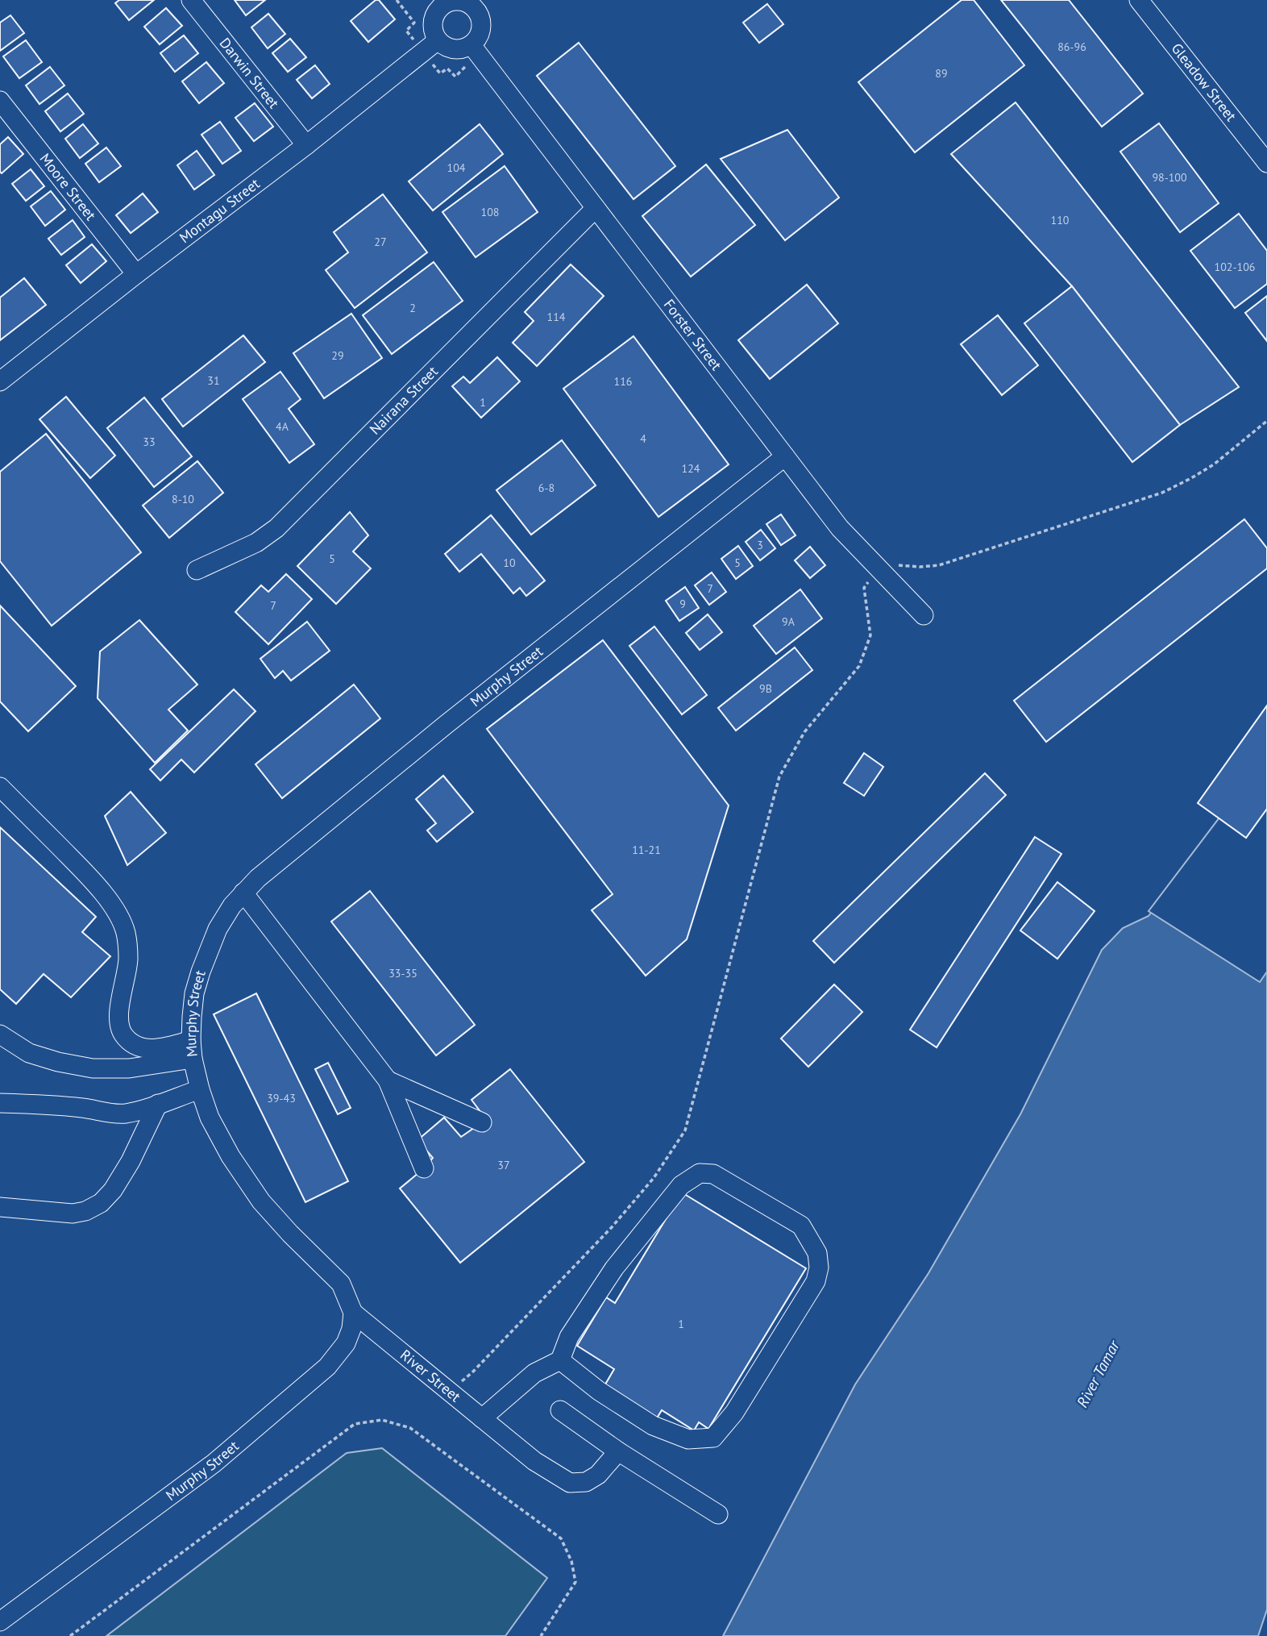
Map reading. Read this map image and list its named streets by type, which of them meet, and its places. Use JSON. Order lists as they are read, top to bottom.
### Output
{
  "streets": {
    "street": [
      "Darwin Street",
      "Gleadow Street",
      "Moore Street",
      "Montagu Street",
      "Forster Street",
      "Nairana Street",
      "Murphy Street",
      "River Street"
    ]
  },
  "crossings": [
    ["Darwin Street", "Montagu Street"],
    ["Moore Street", "Montagu Street"],
    ["Montagu Street", "Forster Street"],
    ["Forster Street", "Nairana Street"],
    ["Forster Street", "Murphy Street"],
    ["Murphy Street", "River Street"]
  ],
  "water": ["River Tamar"],
  "house_numbers": [
    "86-96",
    "89",
    "104",
    "98-100",
    "108",
    "110",
    "27",
    "102-106",
    "2",
    "114",
    "29",
    "31",
    "116",
    "1",
    "4A",
    "4",
    "33",
    "124",
    "6-8",
    "8-10",
    "3",
    "5",
    "10",
    "5",
    "7",
    "9",
    "7",
    "9A",
    "9B",
    "11-21",
    "33-35",
    "39-43",
    "37",
    "1"
  ]
}
